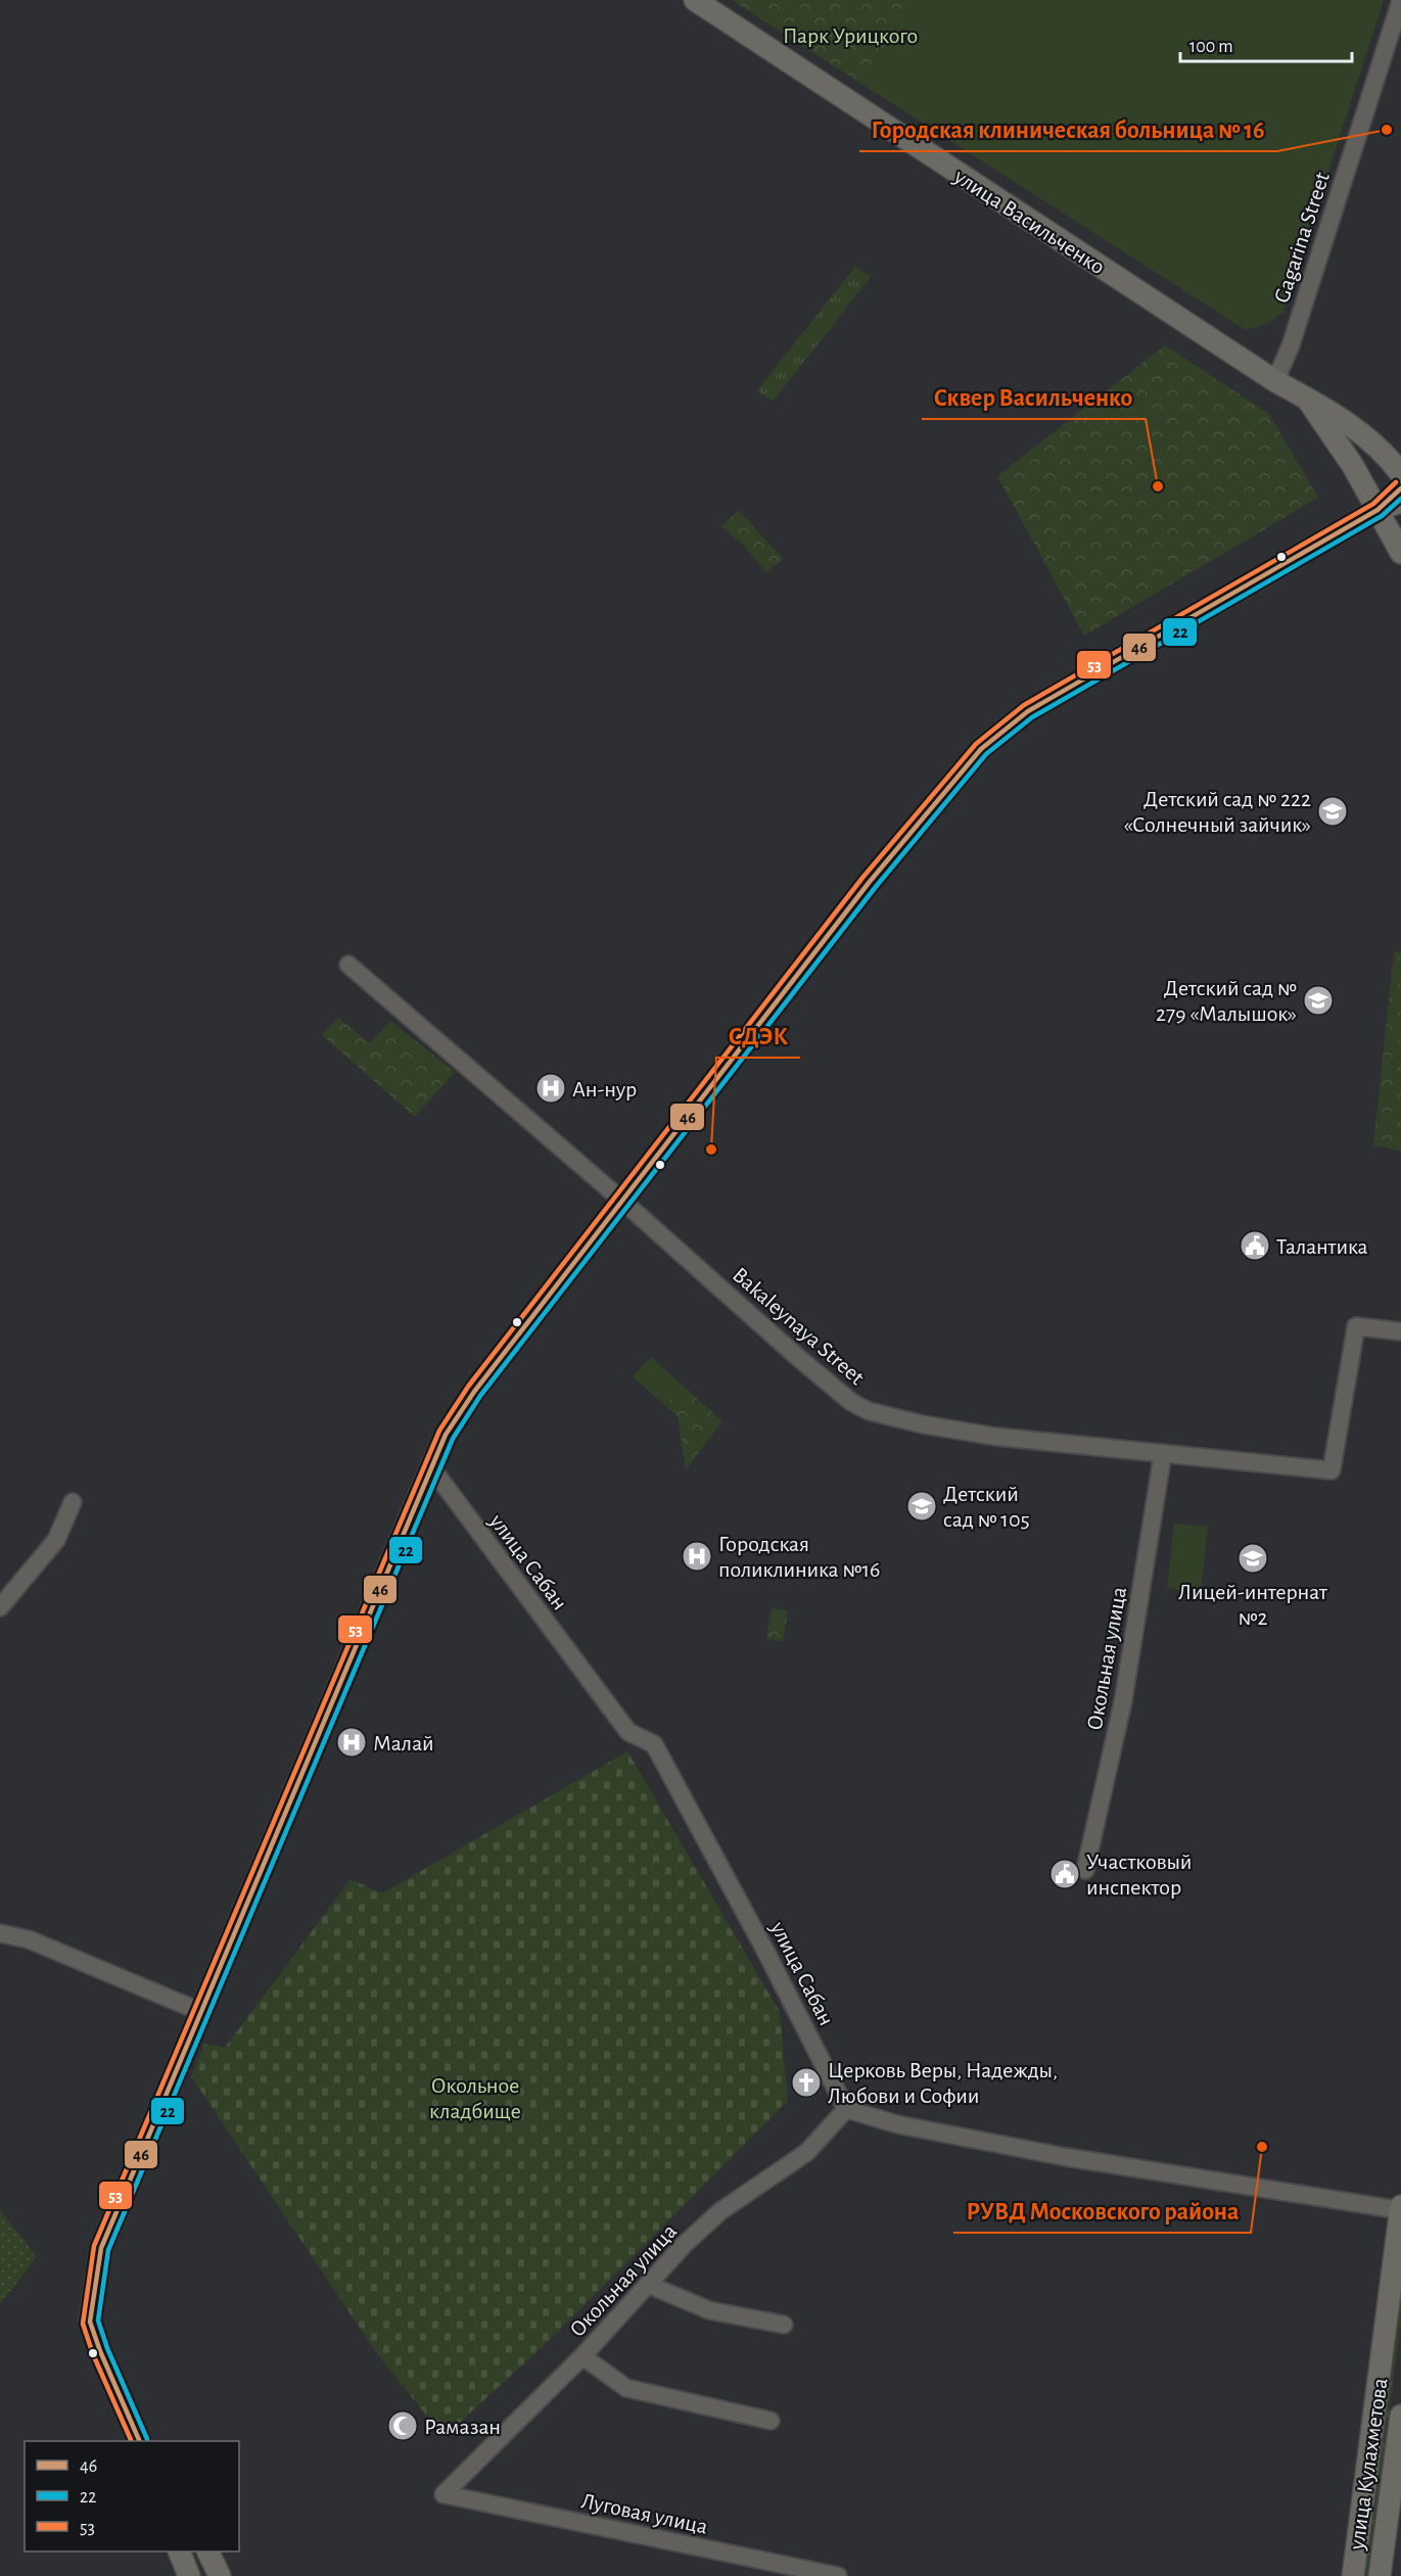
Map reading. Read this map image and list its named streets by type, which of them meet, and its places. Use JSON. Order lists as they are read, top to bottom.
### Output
{
  "streets": {
    "main road": ["улица Васильченко", "улица Кулахметова"],
    "street": [
      "Gagarina Street",
      "Bakaleynaya Street",
      "улица Сабан",
      "Окольная улица",
      "Луговая улица"
    ]
  },
  "crossings": [
    ["улица Васильченко", "Gagarina Street"],
    ["Bakaleynaya Street", "Окольная улица"],
    ["улица Сабан", "Окольная улица"],
    ["Окольная улица", "Луговая улица"]
  ],
  "parks": ["Парк Урицкого", "Окольное кладбище"],
  "places": {
    "other": [
      "Городская клиническая больница № 16",
      "Сквер Васильченко",
      "СДЭК",
      "РУВД Московского района"
    ],
    "school or university": [
      "Детский сад № 222 «Солнечный зайчик»",
      "Детский сад № 279 «Малышок»",
      "Детский сад № 105",
      "Лицей-интернат №2"
    ],
    "hospital": ["Ан-нур", "Городская поликлиника №16", "Малай"],
    "public building": ["Талантика", "Участковый инспектор"],
    "church": ["Церковь Веры, Надежды, Любови и Софии"],
    "mosque": ["Рамазан"]
  },
  "lines": ["transit line 53", "transit line 46", "transit line 22"],
  "legend": ["46", "22", "53"],
  "scale_bar": "100 m"
}
